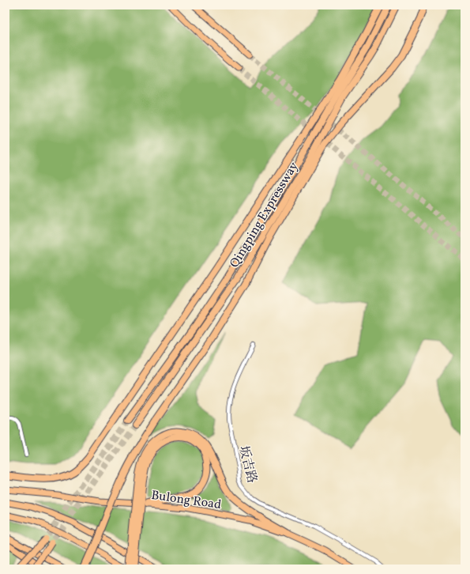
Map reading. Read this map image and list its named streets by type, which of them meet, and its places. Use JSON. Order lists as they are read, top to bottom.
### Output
{
  "streets": {
    "highway": ["Qingping Expressway"],
    "main road": ["Bulong Road"],
    "street": ["坂吉路"]
  }
}
